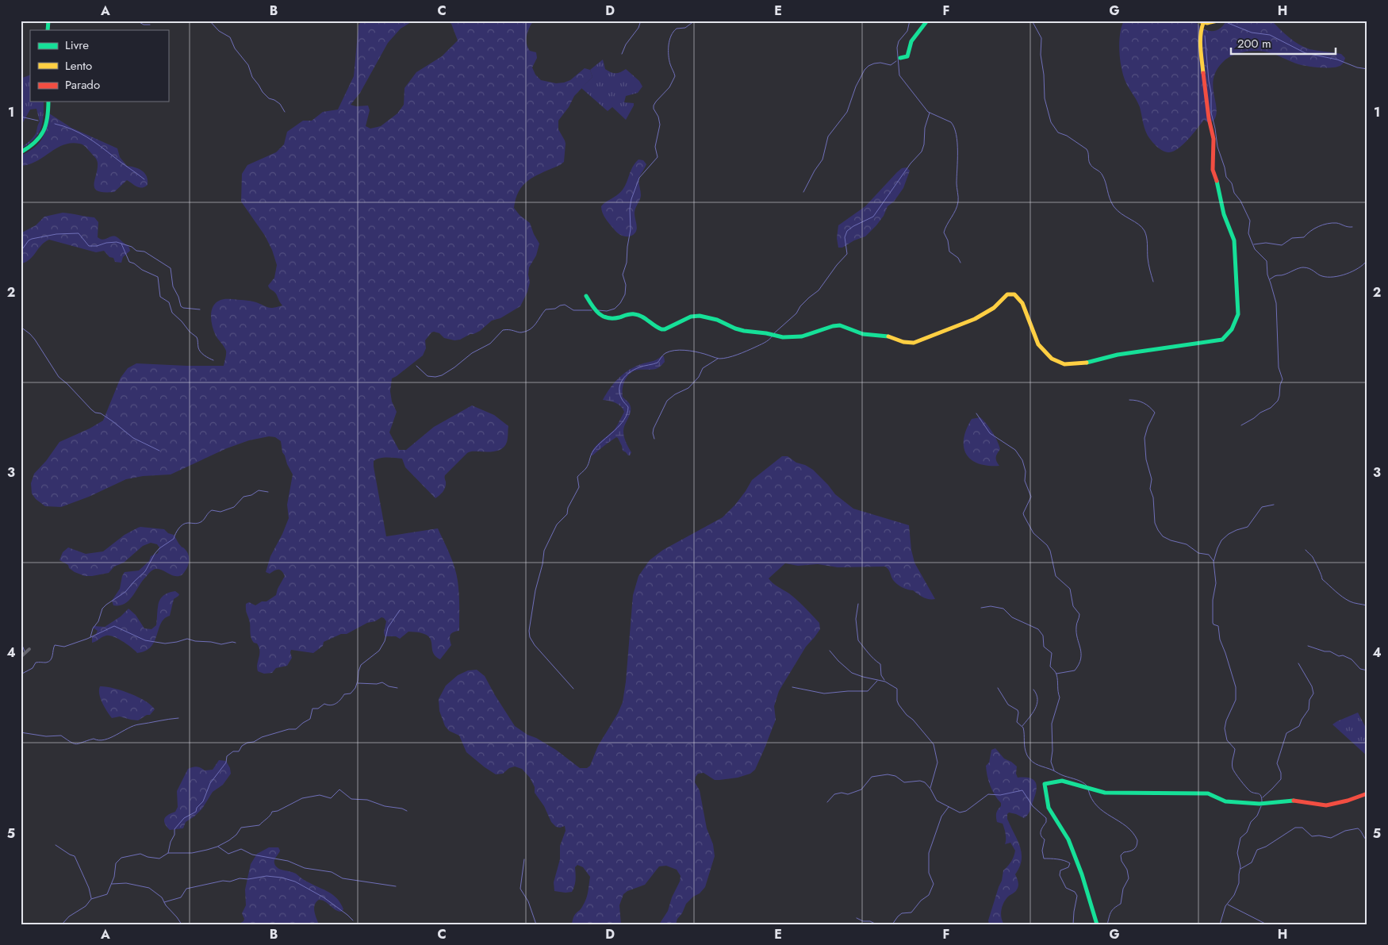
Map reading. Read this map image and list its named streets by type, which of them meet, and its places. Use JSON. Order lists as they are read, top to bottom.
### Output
{
  "legend": ["Livre", "Lento", "Parado"],
  "scale_bar": "200 m",
  "grid": {
    "columns": [
      "A",
      "B",
      "C",
      "D",
      "E",
      "F",
      "G",
      "H"
    ],
    "rows": [
      "1",
      "2",
      "3",
      "4",
      "5"
    ]
  }
}
